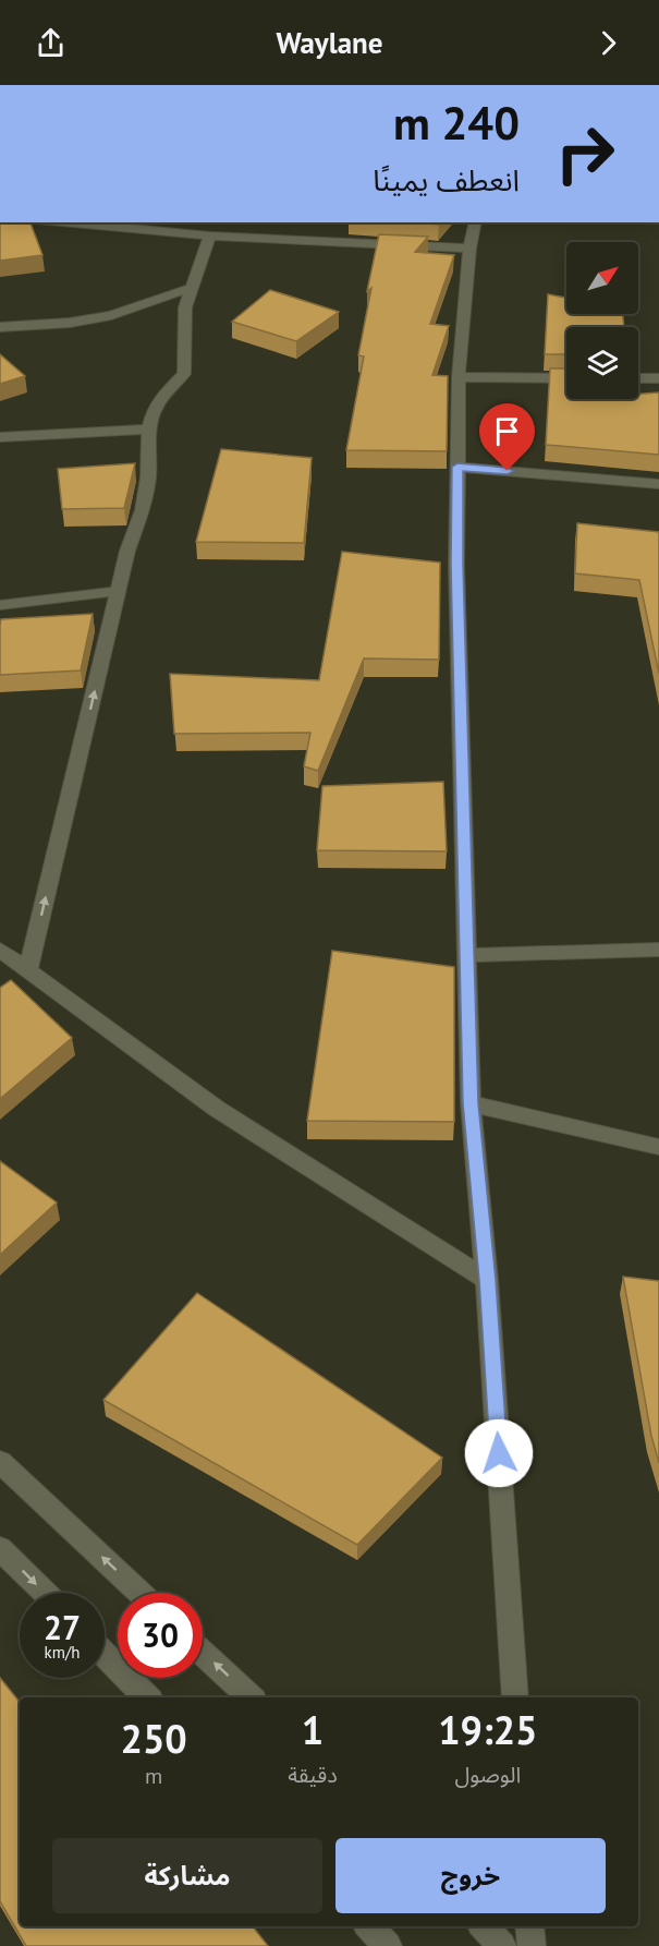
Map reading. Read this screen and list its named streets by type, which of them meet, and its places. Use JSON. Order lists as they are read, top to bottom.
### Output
{
  "north": "top right",
  "page": {
    "header": "Waylane",
    "turn": ["240 m", "انعطف يمينًا"],
    "speed": "27 km/h",
    "limit": "30",
    "eta": [
      "19:25",
      "الوصول",
      "1",
      "دقيقة",
      "250",
      "m"
    ],
    "buttons": ["خروج", "مشاركة"]
  }
}
